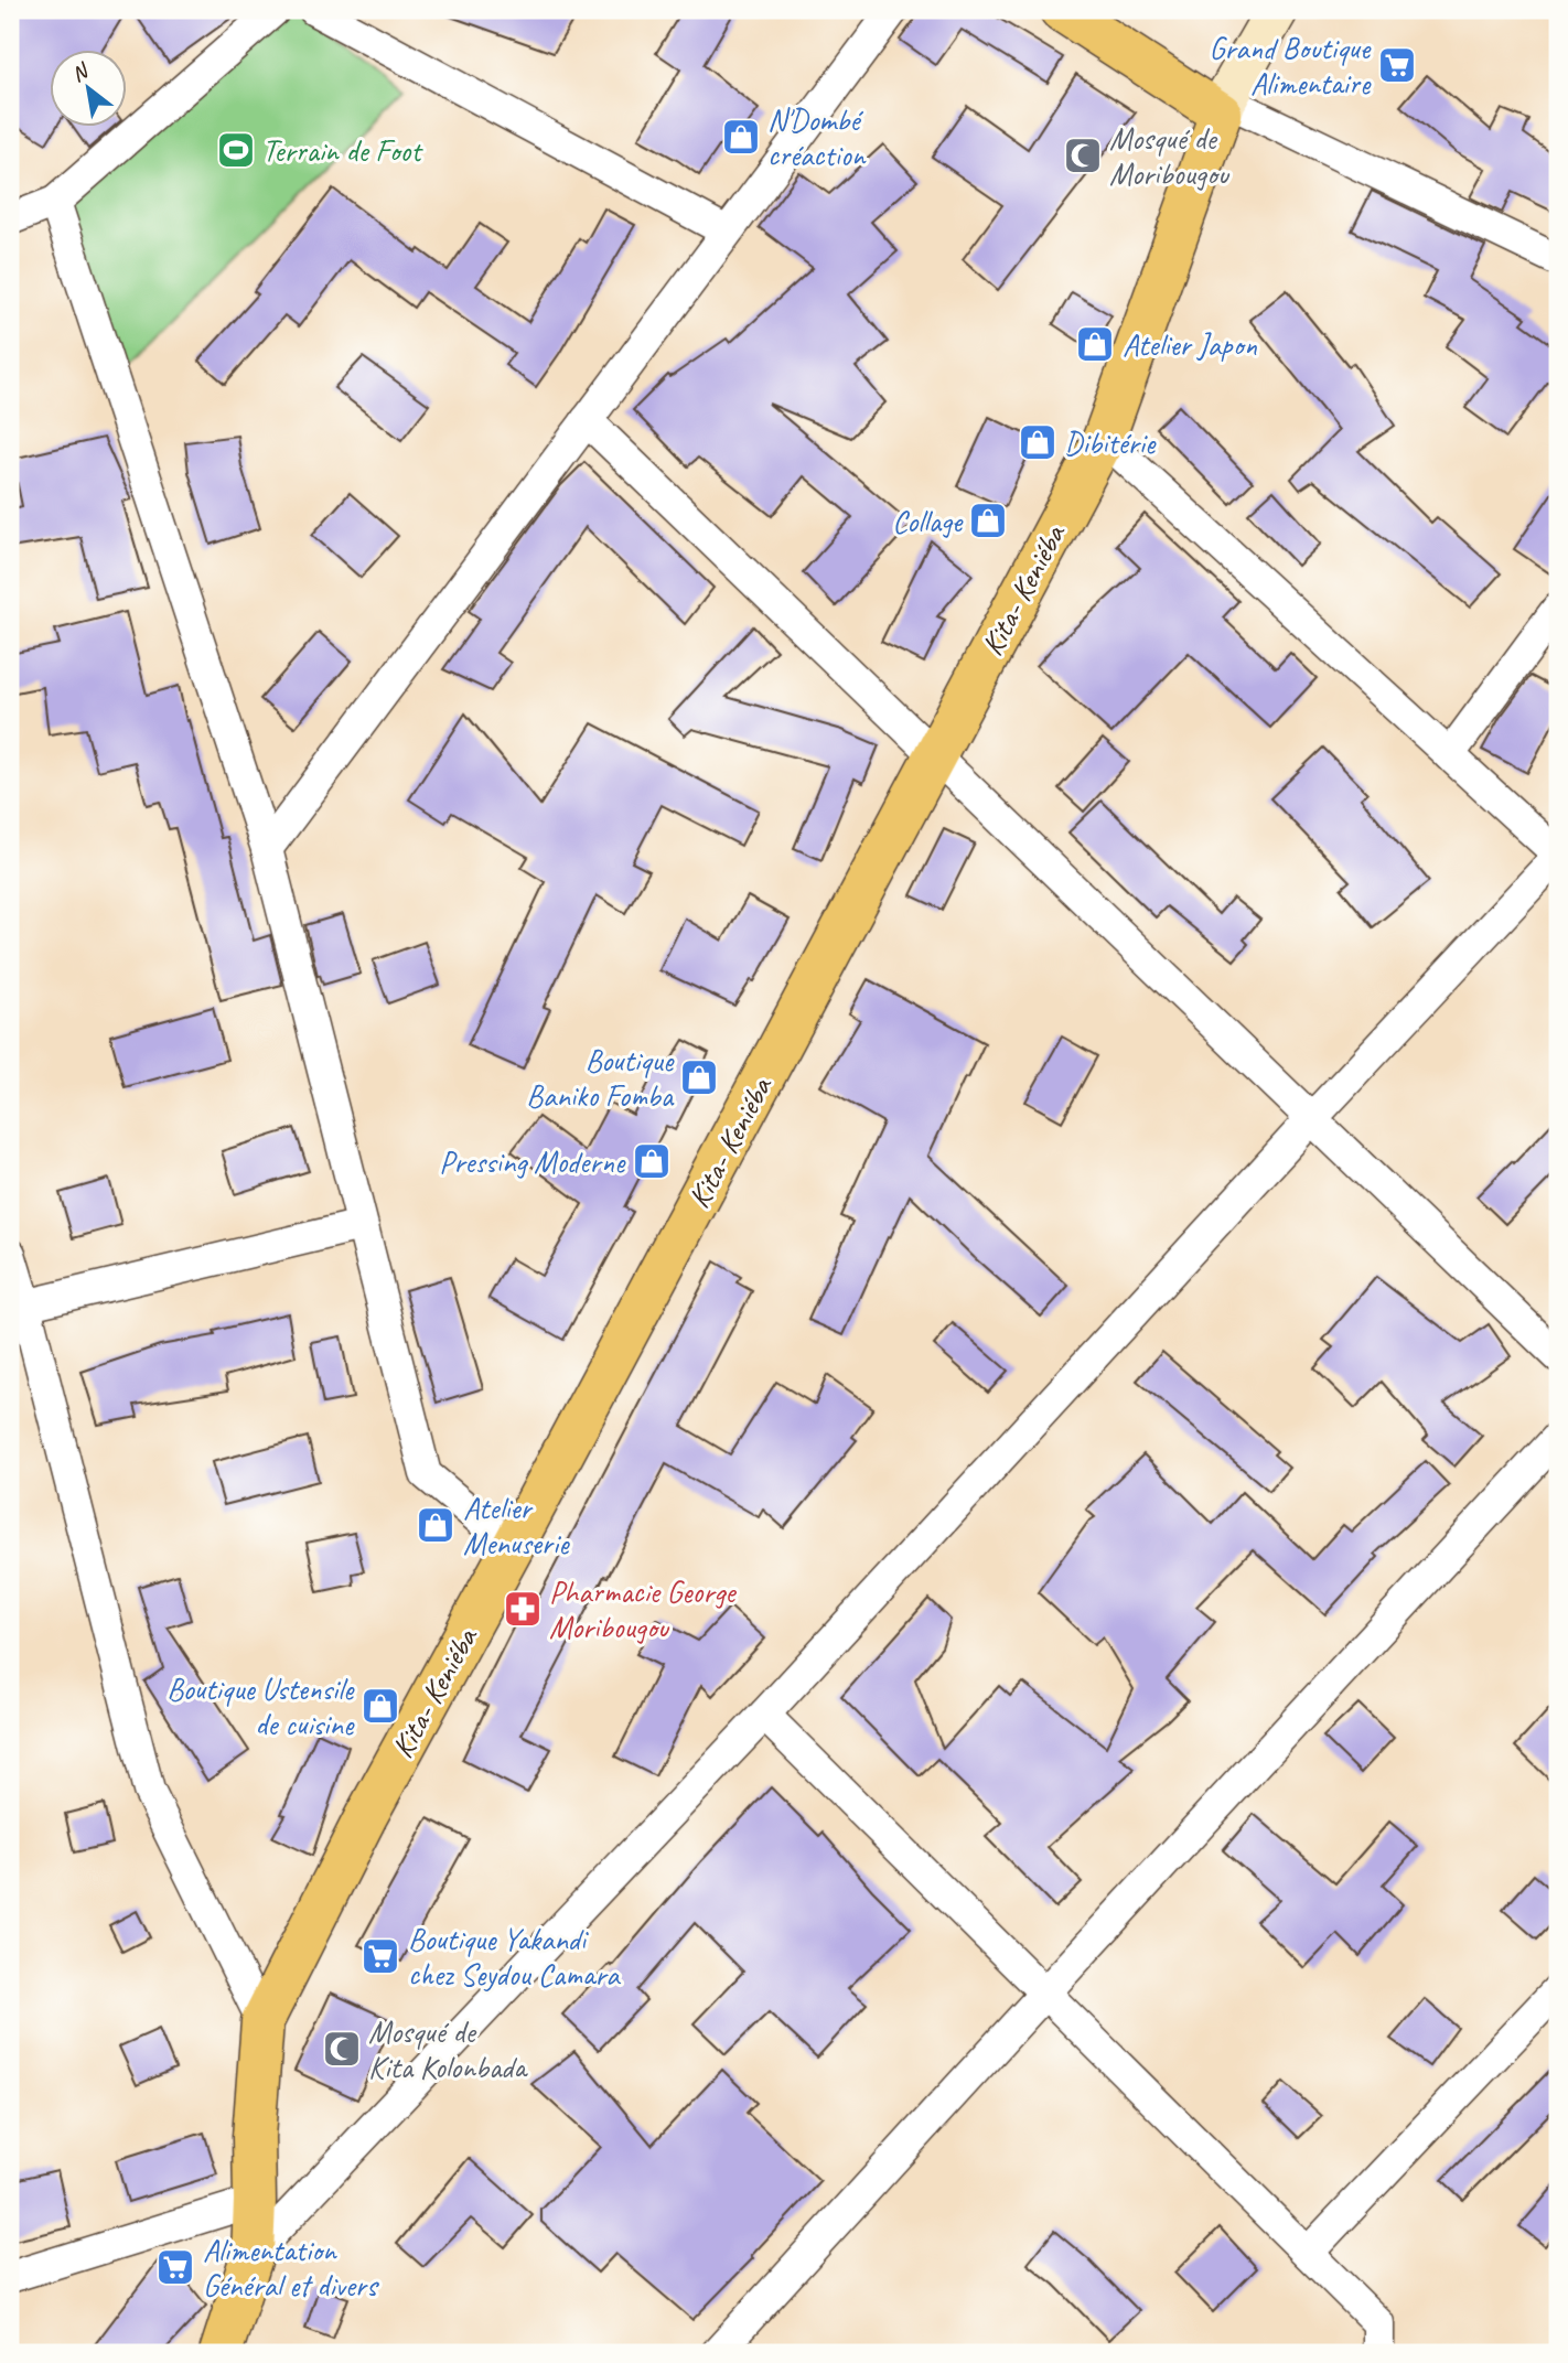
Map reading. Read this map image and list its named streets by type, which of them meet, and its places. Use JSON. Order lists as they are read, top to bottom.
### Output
{
  "streets": {
    "main road": ["Kita- Keniéba"]
  },
  "places": {
    "supermarket": ["Grand Boutique Alimentaire", "Boutique Yakandi chez Seydou Camara", "Alimentation Général et divers"],
    "shop": [
      "N'Dombé créaction",
      "Atelier Japon",
      "Dibitérie",
      "Collage",
      "Boutique Baniko Fomba",
      "Pressing Moderne",
      "Atelier Menuserie",
      "Boutique Ustensile de cuisine"
    ],
    "sports": ["Terrain de Foot"],
    "mosque": ["Mosqué de Moribougou", "Mosqué de Kita Kolonbada"],
    "pharmacy": ["Pharmacie George Moribougou"]
  },
  "north": "top left"
}
